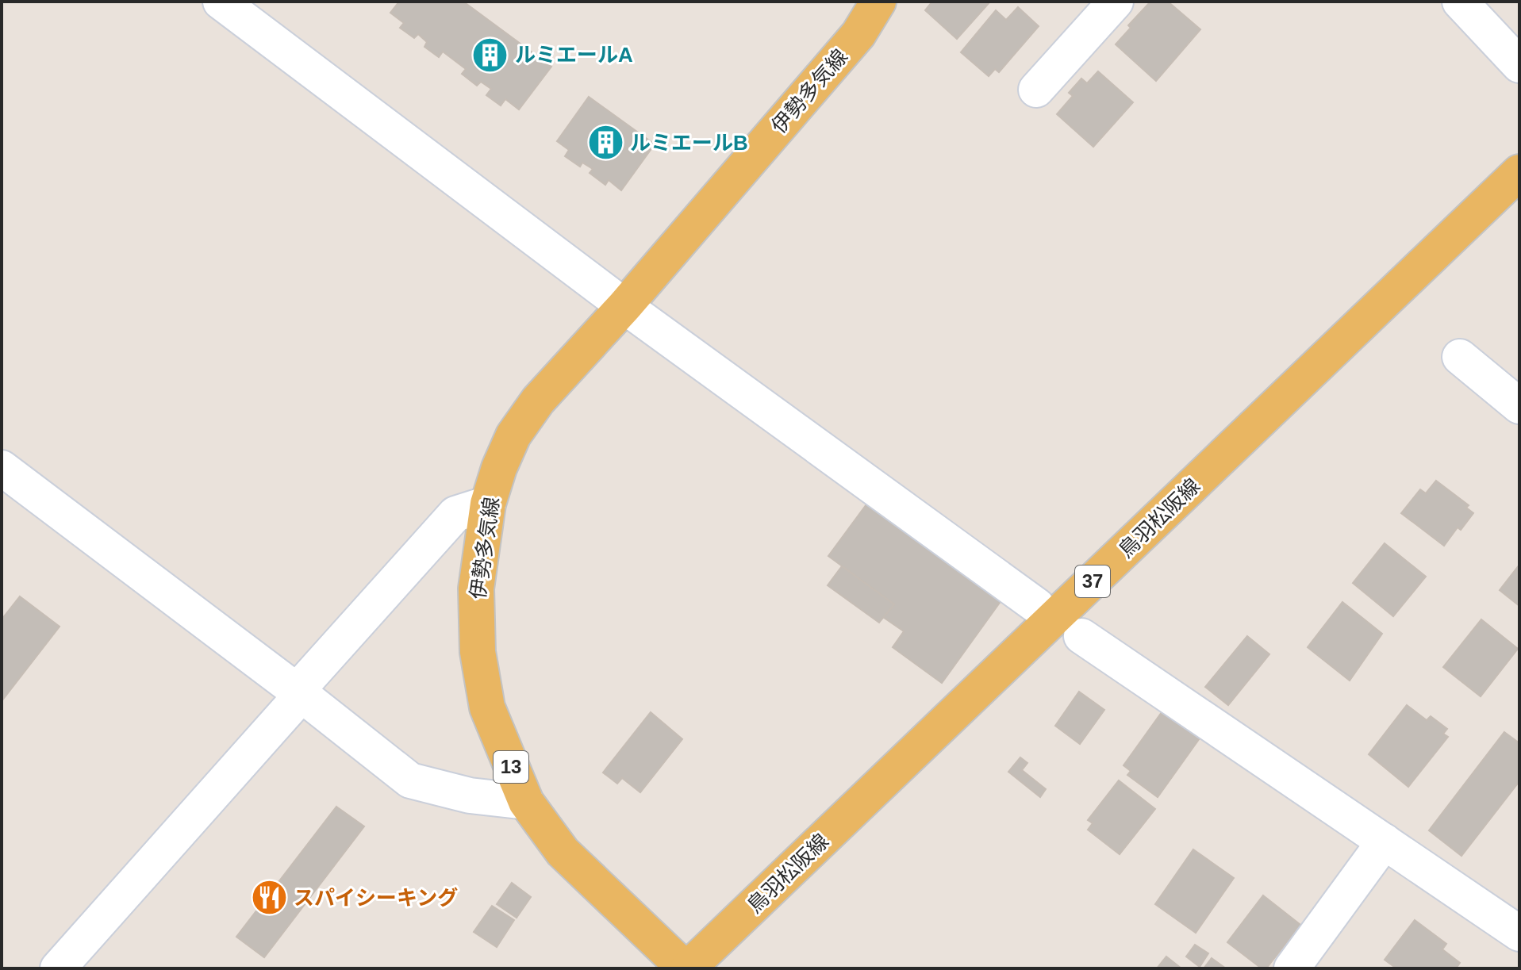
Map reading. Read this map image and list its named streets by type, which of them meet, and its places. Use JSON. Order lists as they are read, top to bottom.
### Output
{
  "streets": {
    "main road": [
      "伊勢多気線",
      "鳥羽松阪線",
      "37",
      "13"
    ]
  },
  "crossings": [
    ["伊勢多気線", "鳥羽松阪線"]
  ],
  "places": {
    "building": ["ルミエールA", "ルミエールB"],
    "restaurant": ["スパイシーキング"]
  }
}
